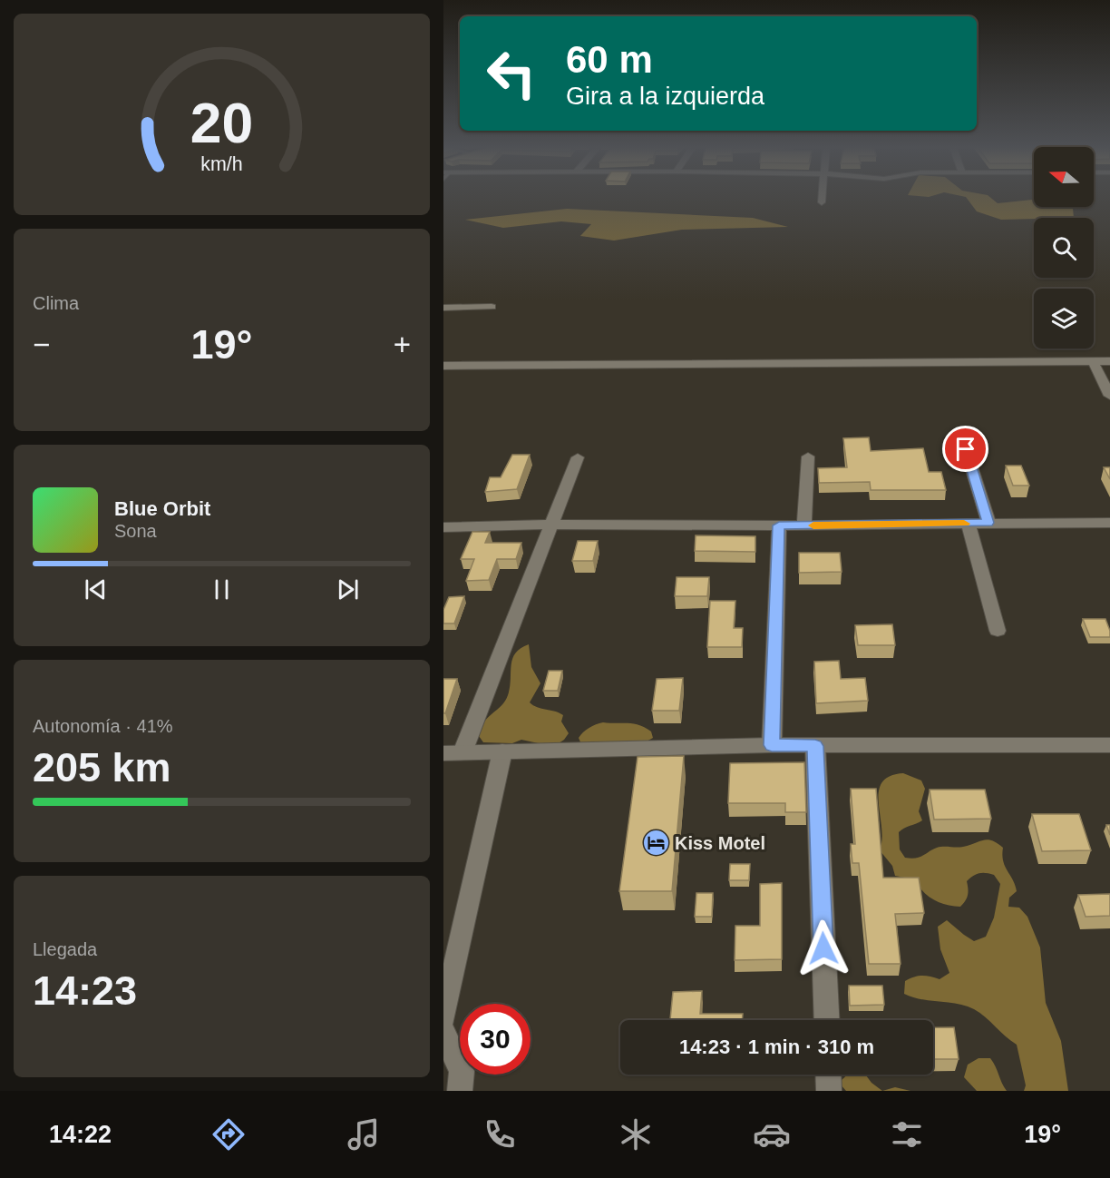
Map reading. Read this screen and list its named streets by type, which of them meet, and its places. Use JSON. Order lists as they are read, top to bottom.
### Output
{
  "places": {
    "hotel": ["Kiss Motel"]
  },
  "north": "left",
  "page": {
    "turn": ["60 m", "Gira a la izquierda"],
    "tile": [
      "Clima",
      ["Autonomía · 41%", "205 km"],
      ["Llegada", "14:23"]
    ],
    "heat": ["−", "19°", "+"],
    "song": ["Blue Orbit", "Sona"],
    "limit": "30",
    "trip": "14:23 · 1 min · 310 m",
    "tabs": ["14:22", "19°"],
    "gauge": ["20", "km/h"]
  }
}
